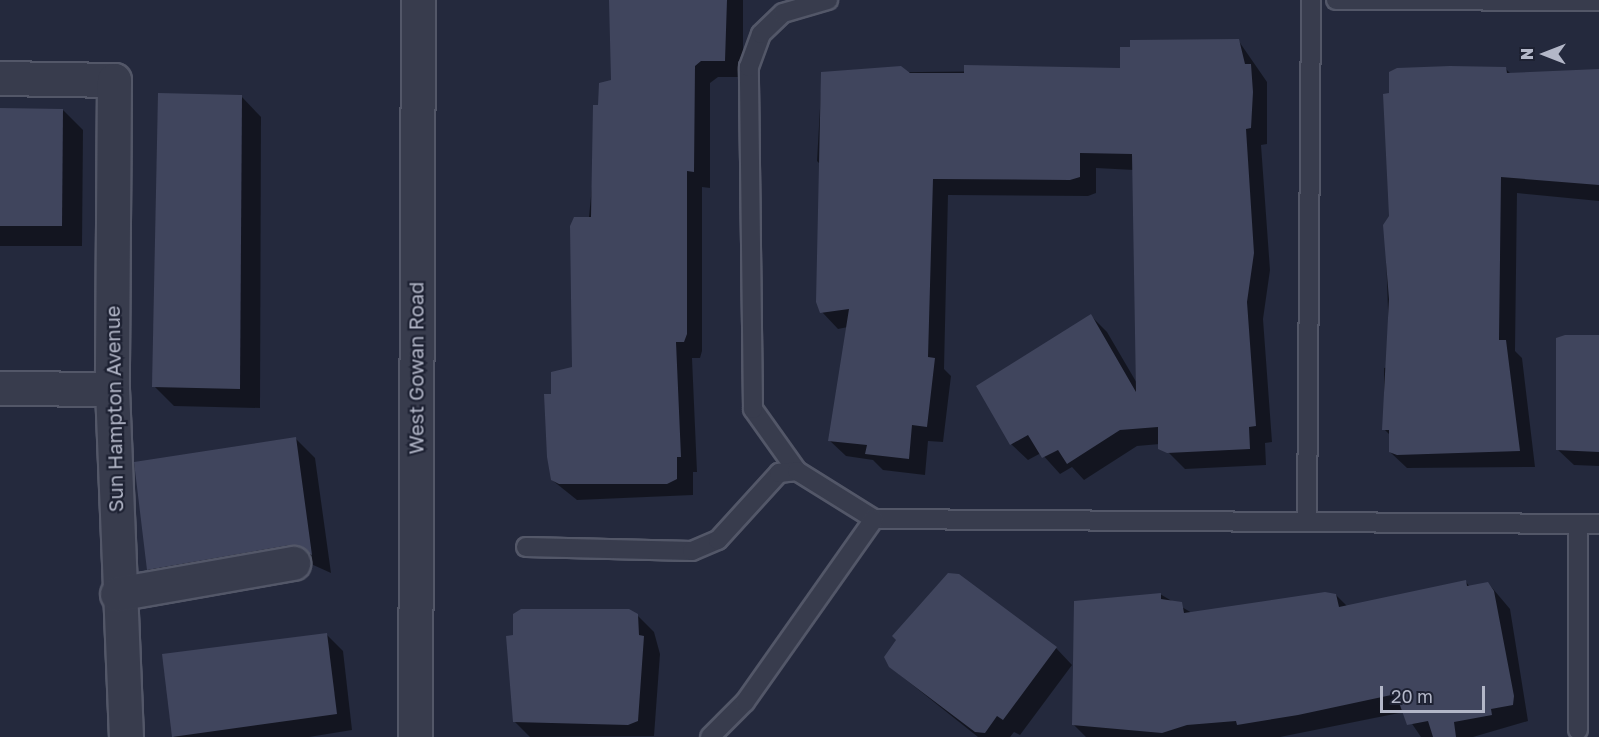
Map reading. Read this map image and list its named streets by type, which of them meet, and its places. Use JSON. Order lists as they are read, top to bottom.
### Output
{
  "streets": {
    "street": ["West Gowan Road", "Sun Hampton Avenue"]
  },
  "scale_bar": "20 m",
  "north": "left"
}
